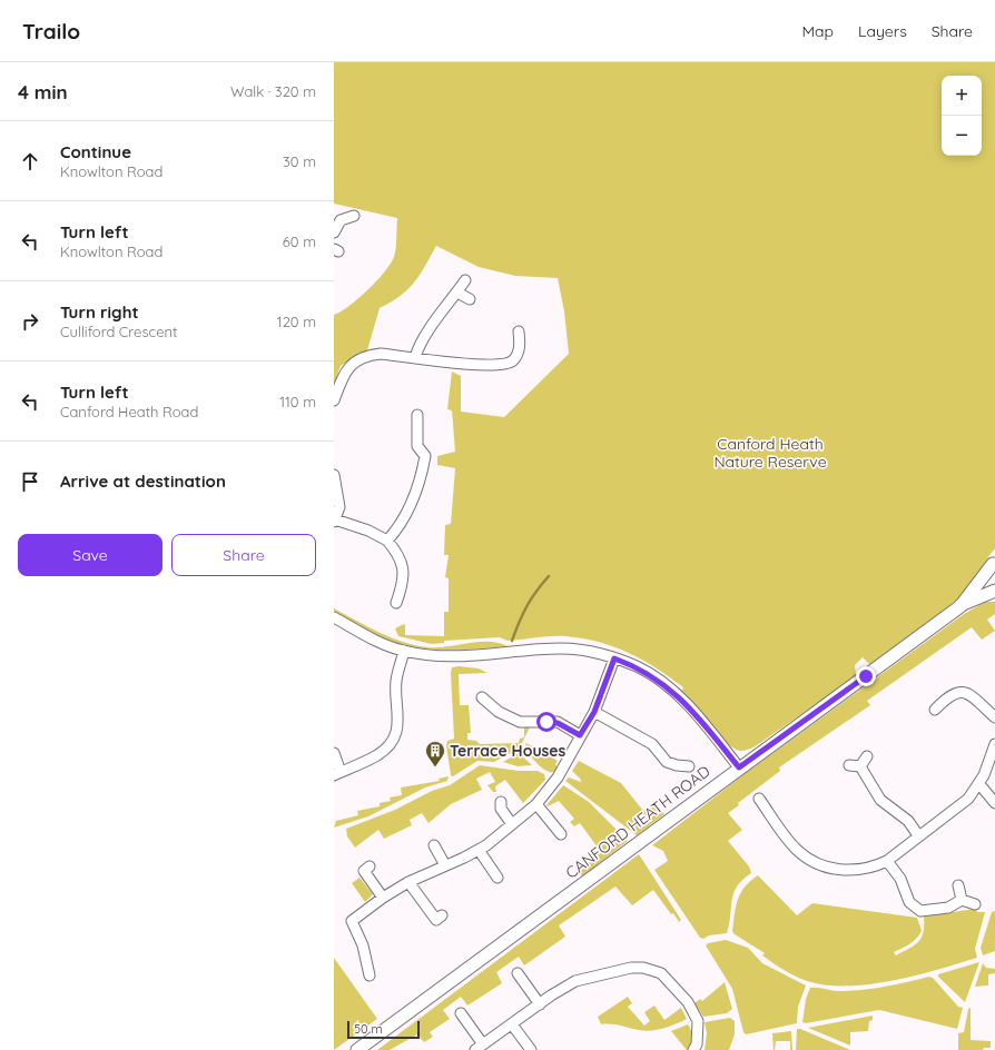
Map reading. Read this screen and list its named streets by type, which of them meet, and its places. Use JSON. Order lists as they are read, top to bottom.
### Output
{
  "streets": {
    "main road": ["CANFORD HEATH ROAD"]
  },
  "parks": ["Canford Heath Nature Reserve"],
  "places": {
    "building": ["Terrace Houses"]
  },
  "scale_bar": "50 m",
  "page": {
    "header": "Trailo",
    "nav": ["Map", "Layers", "Share"],
    "heading": ["4 min", "Walk · 320 m"],
    "map_buttons": ["+", "−"],
    "list": [
      ["Continue", "Knowlton Road", "30 m"],
      ["Turn left", "Knowlton Road", "60 m"],
      ["Turn right", "Culliford Crescent", "120 m"],
      ["Turn left", "Canford Heath Road", "110 m"],
      "Arrive at destination"
    ],
    "buttons": ["Save", "Share"],
    "scale": "50 m"
  }
}
